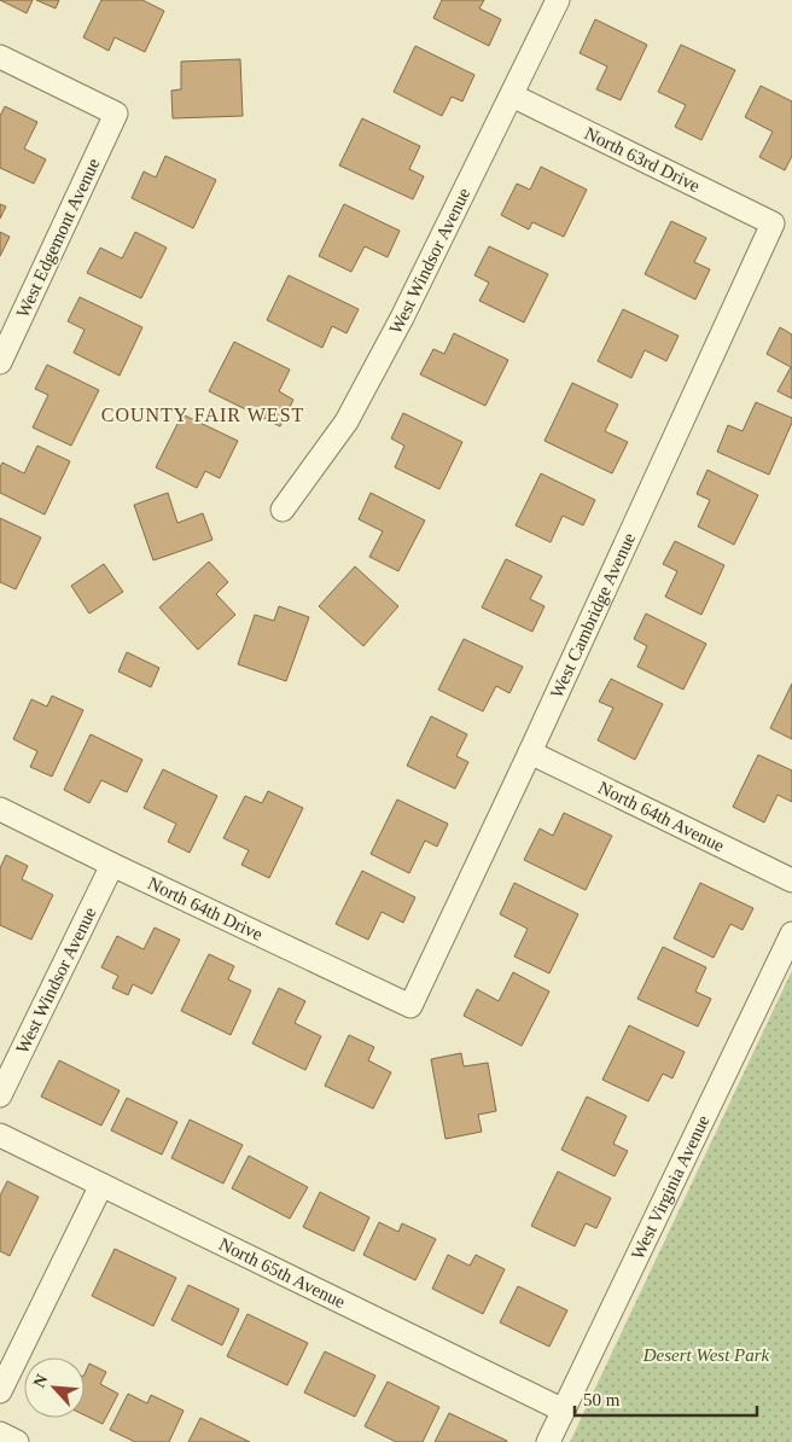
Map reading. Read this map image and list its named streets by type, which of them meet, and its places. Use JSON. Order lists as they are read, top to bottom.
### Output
{
  "streets": {
    "street": [
      "North 63rd Drive",
      "West Edgemont Avenue",
      "West Windsor Avenue",
      "West Cambridge Avenue",
      "North 64th Avenue",
      "North 64th Drive",
      "West Virginia Avenue",
      "North 65th Avenue"
    ]
  },
  "crossings": [
    ["North 63rd Drive", "West Windsor Avenue"],
    ["North 63rd Drive", "West Cambridge Avenue"],
    ["West Windsor Avenue", "North 64th Drive"],
    ["West Cambridge Avenue", "North 64th Avenue"],
    ["West Cambridge Avenue", "North 64th Drive"],
    ["West Virginia Avenue", "North 65th Avenue"]
  ],
  "districts": ["COUNTY FAIR WEST"],
  "parks": ["Desert West Park"],
  "scale_bar": "50 m",
  "north": "top left"
}
